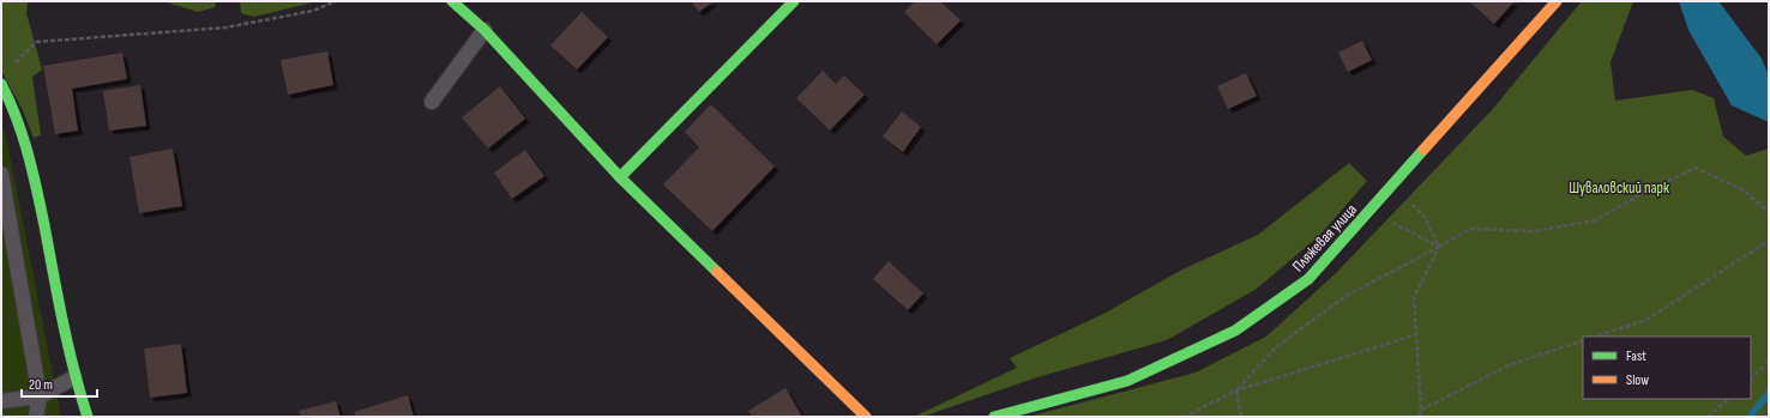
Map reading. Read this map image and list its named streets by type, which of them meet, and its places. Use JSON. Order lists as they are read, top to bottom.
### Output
{
  "streets": {
    "street": ["Пляжевая улица"]
  },
  "parks": ["Шуваловский парк"],
  "legend": ["Fast", "Slow"],
  "scale_bar": "20 m"
}
